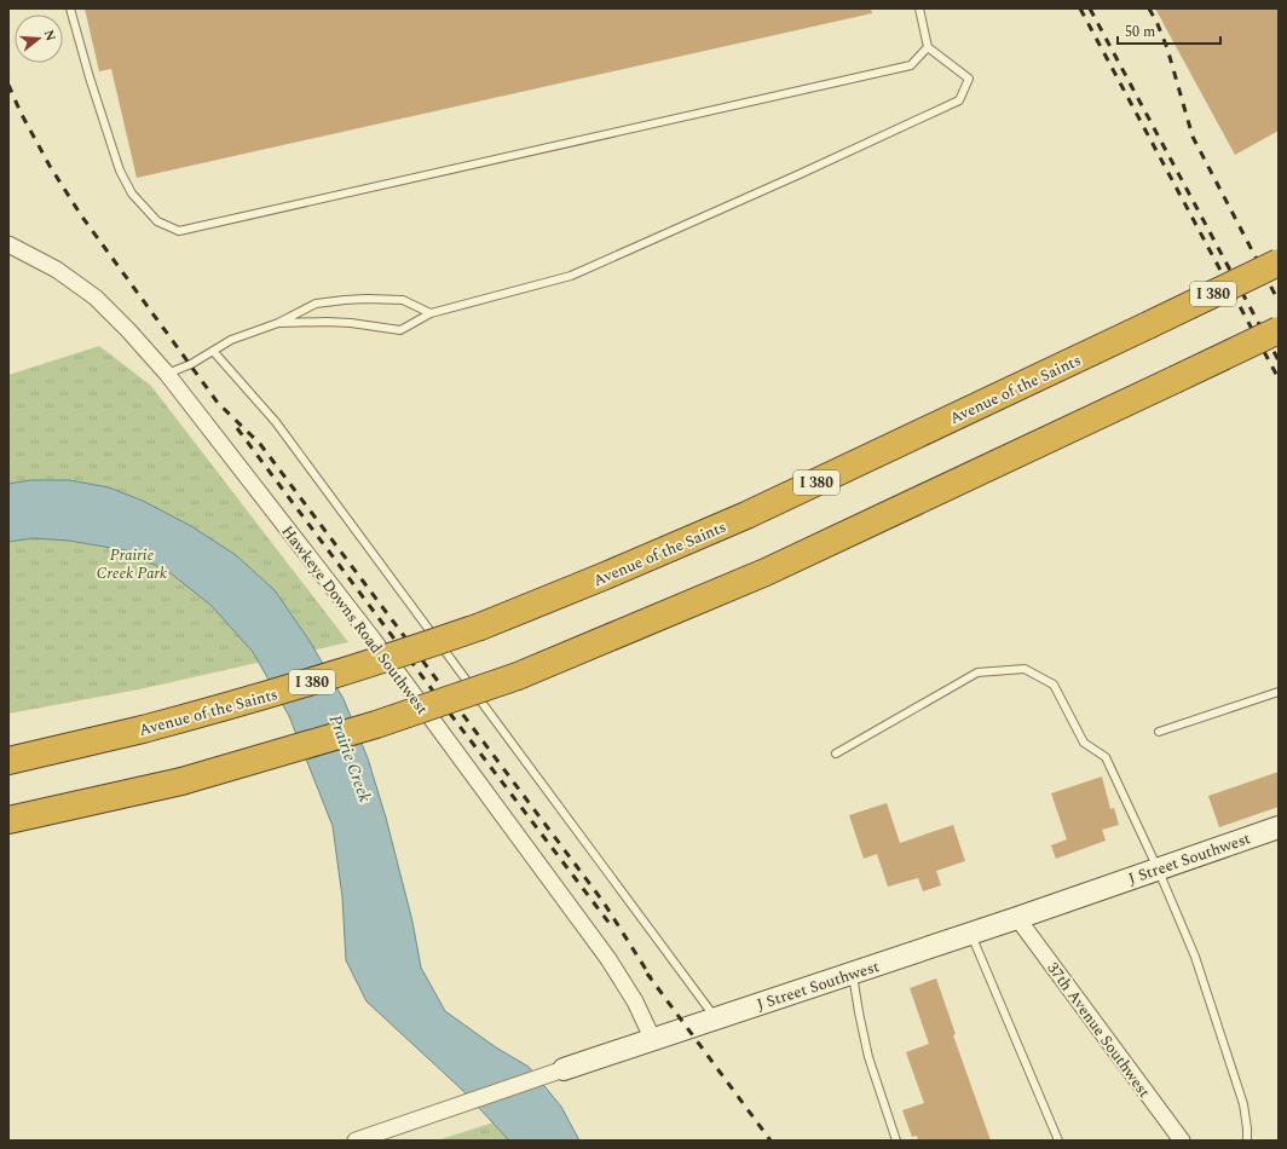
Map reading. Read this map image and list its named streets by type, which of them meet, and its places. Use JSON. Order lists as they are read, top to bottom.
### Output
{
  "streets": {
    "highway": ["I 380", "Avenue of the Saints"],
    "street": ["Hawkeye Downs Road Southwest", "J Street Southwest", "37th Avenue Southwest"]
  },
  "crossings": [
    ["Hawkeye Downs Road Southwest", "J Street Southwest"],
    ["J Street Southwest", "37th Avenue Southwest"]
  ],
  "water": ["Prairie Creek"],
  "parks": ["Prairie Creek Park"],
  "scale_bar": "50 m",
  "north": "right"
}
